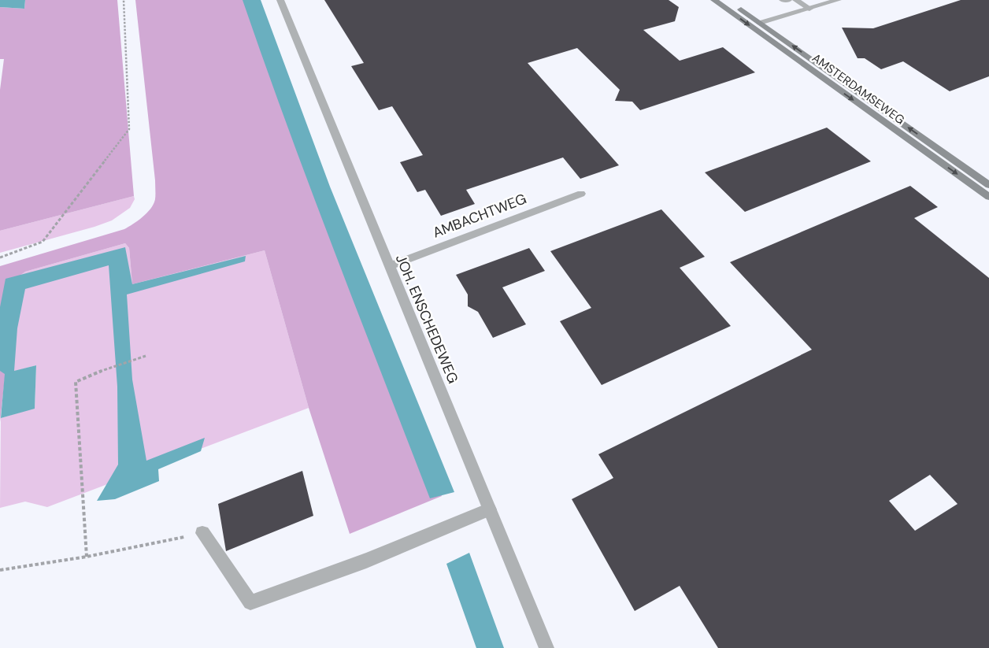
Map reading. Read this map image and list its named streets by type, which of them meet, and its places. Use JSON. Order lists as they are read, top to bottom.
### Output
{
  "streets": {
    "street": ["AMSTERDAMSEWEG", "AMBACHTWEG", "JOH. ENSCHEDEWEG"]
  },
  "crossings": [
    ["AMBACHTWEG", "JOH. ENSCHEDEWEG"]
  ]
}
